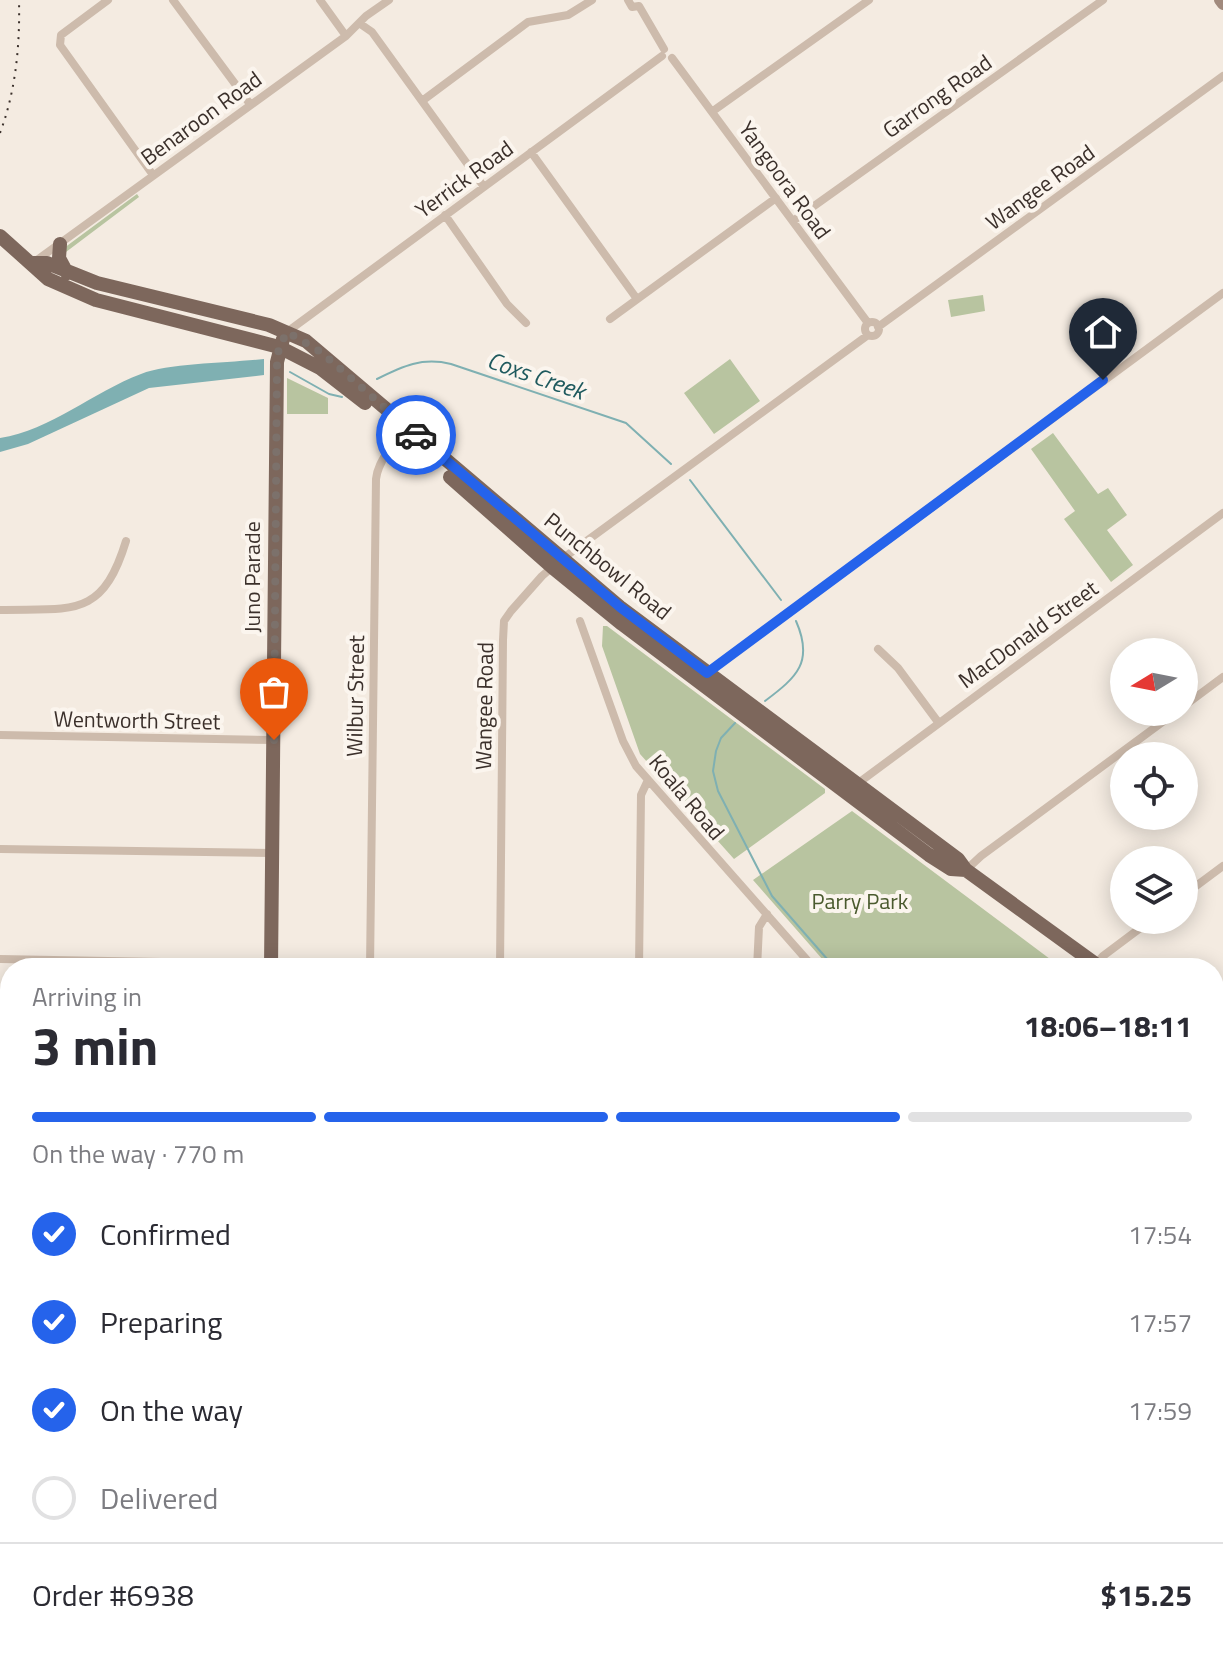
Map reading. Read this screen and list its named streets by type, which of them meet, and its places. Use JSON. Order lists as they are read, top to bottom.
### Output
{
  "streets": {
    "main road": ["Punchbowl Road", "Juno Parade"],
    "street": [
      "Garrong Road",
      "Benaroon Road",
      "Yerrick Road",
      "Yangoora Road",
      "Wangee Road",
      "MacDonald Street",
      "Wilbur Street",
      "Wentworth Street",
      "Koala Road"
    ]
  },
  "crossings": [
    ["Garrong Road", "Yangoora Road"],
    ["Benaroon Road", "Punchbowl Road"],
    ["Yerrick Road", "Yangoora Road"],
    ["Yerrick Road", "Punchbowl Road"],
    ["Yerrick Road", "Juno Parade"],
    ["Yangoora Road", "Wangee Road"],
    ["Wangee Road", "Punchbowl Road"],
    ["Punchbowl Road", "Juno Parade"],
    ["Punchbowl Road", "MacDonald Street"],
    ["Punchbowl Road", "Wilbur Street"],
    ["Juno Parade", "Wentworth Street"]
  ],
  "water": ["Coxs Creek"],
  "parks": ["Parry Park"],
  "north": "left",
  "page": {
    "heading": ["3 min", "Arriving in", "18:06–18:11"],
    "panel": ["Order #6938", "$15.25"],
    "bar": "On the way · 770 m",
    "list": [
      ["Confirmed", "17:54"],
      ["Preparing", "17:57"],
      ["On the way", "17:59"],
      "Delivered"
    ]
  }
}
